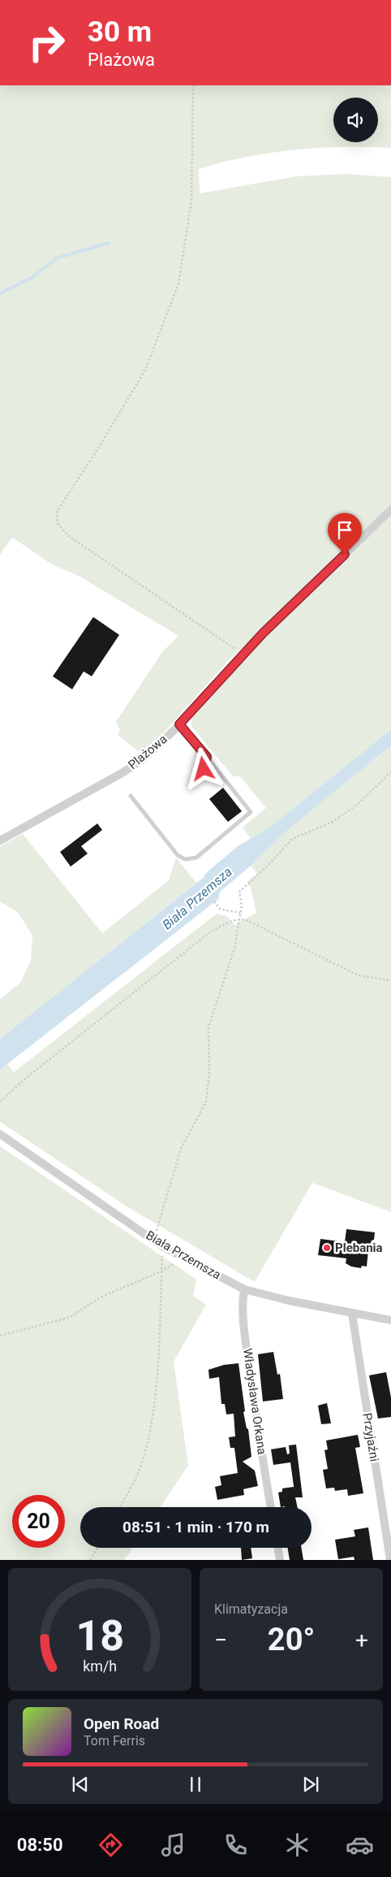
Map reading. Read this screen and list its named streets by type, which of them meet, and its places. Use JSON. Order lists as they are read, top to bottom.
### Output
{
  "streets": {
    "street": [
      "Plażowa",
      "Biała Przemsza",
      "Władysława Orkana",
      "Przyjaźni"
    ]
  },
  "crossings": [
    ["Biała Przemsza", "Władysława Orkana"],
    ["Biała Przemsza", "Przyjaźni"]
  ],
  "water": ["Biała Przemsza"],
  "places": ["Plebania"],
  "page": {
    "turn": ["30 m", "Plażowa"],
    "limit": "20",
    "trip": "08:51 · 1 min · 170 m",
    "tile": "Klimatyzacja",
    "heat": ["−", "20°", "+"],
    "song": ["Open Road", "Tom Ferris"],
    "tabs": "08:50",
    "gauge": ["18", "km/h"]
  }
}
